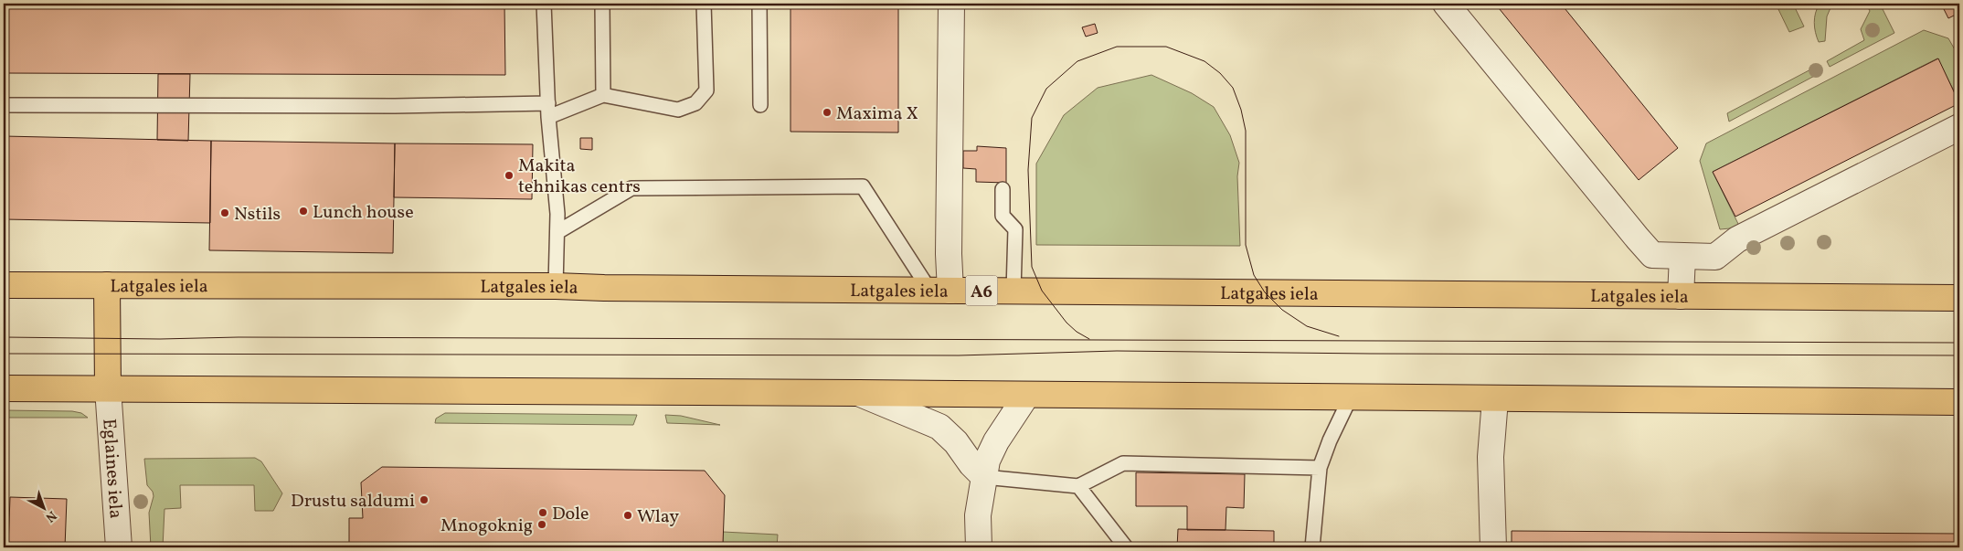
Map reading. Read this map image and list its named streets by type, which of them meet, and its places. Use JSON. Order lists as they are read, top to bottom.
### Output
{
  "streets": {
    "highway": ["Latgales iela", "A6"],
    "street": ["Eglaines iela"]
  },
  "places": [
    "Maxima X",
    "Makita tehnikas centrs",
    "Lunch house",
    "Nstils",
    "Drustu saldumi",
    "Dole",
    "Wlay",
    "Mnogoknig"
  ],
  "north": "bottom right"
}
